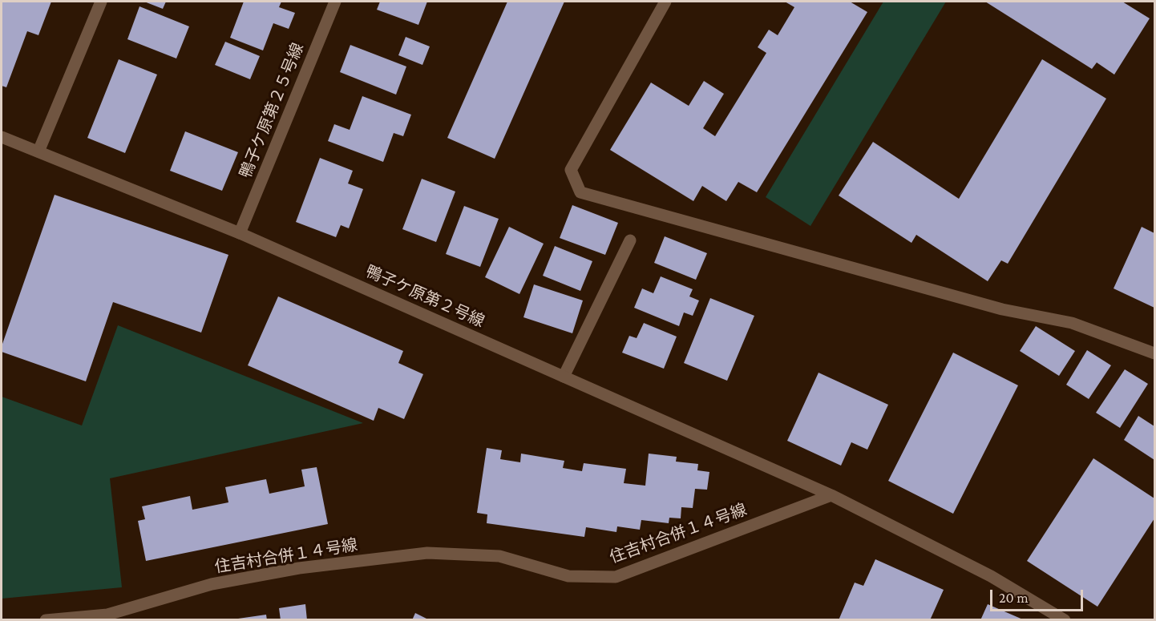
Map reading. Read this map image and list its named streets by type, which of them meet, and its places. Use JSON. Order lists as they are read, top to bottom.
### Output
{
  "streets": {
    "street": ["鴨子ケ原第２５号線", "鴨子ケ原第２号線", "住吉村合併１４号線"]
  },
  "crossings": [
    ["鴨子ケ原第２５号線", "鴨子ケ原第２号線"],
    ["鴨子ケ原第２号線", "住吉村合併１４号線"]
  ],
  "scale_bar": "20 m"
}
